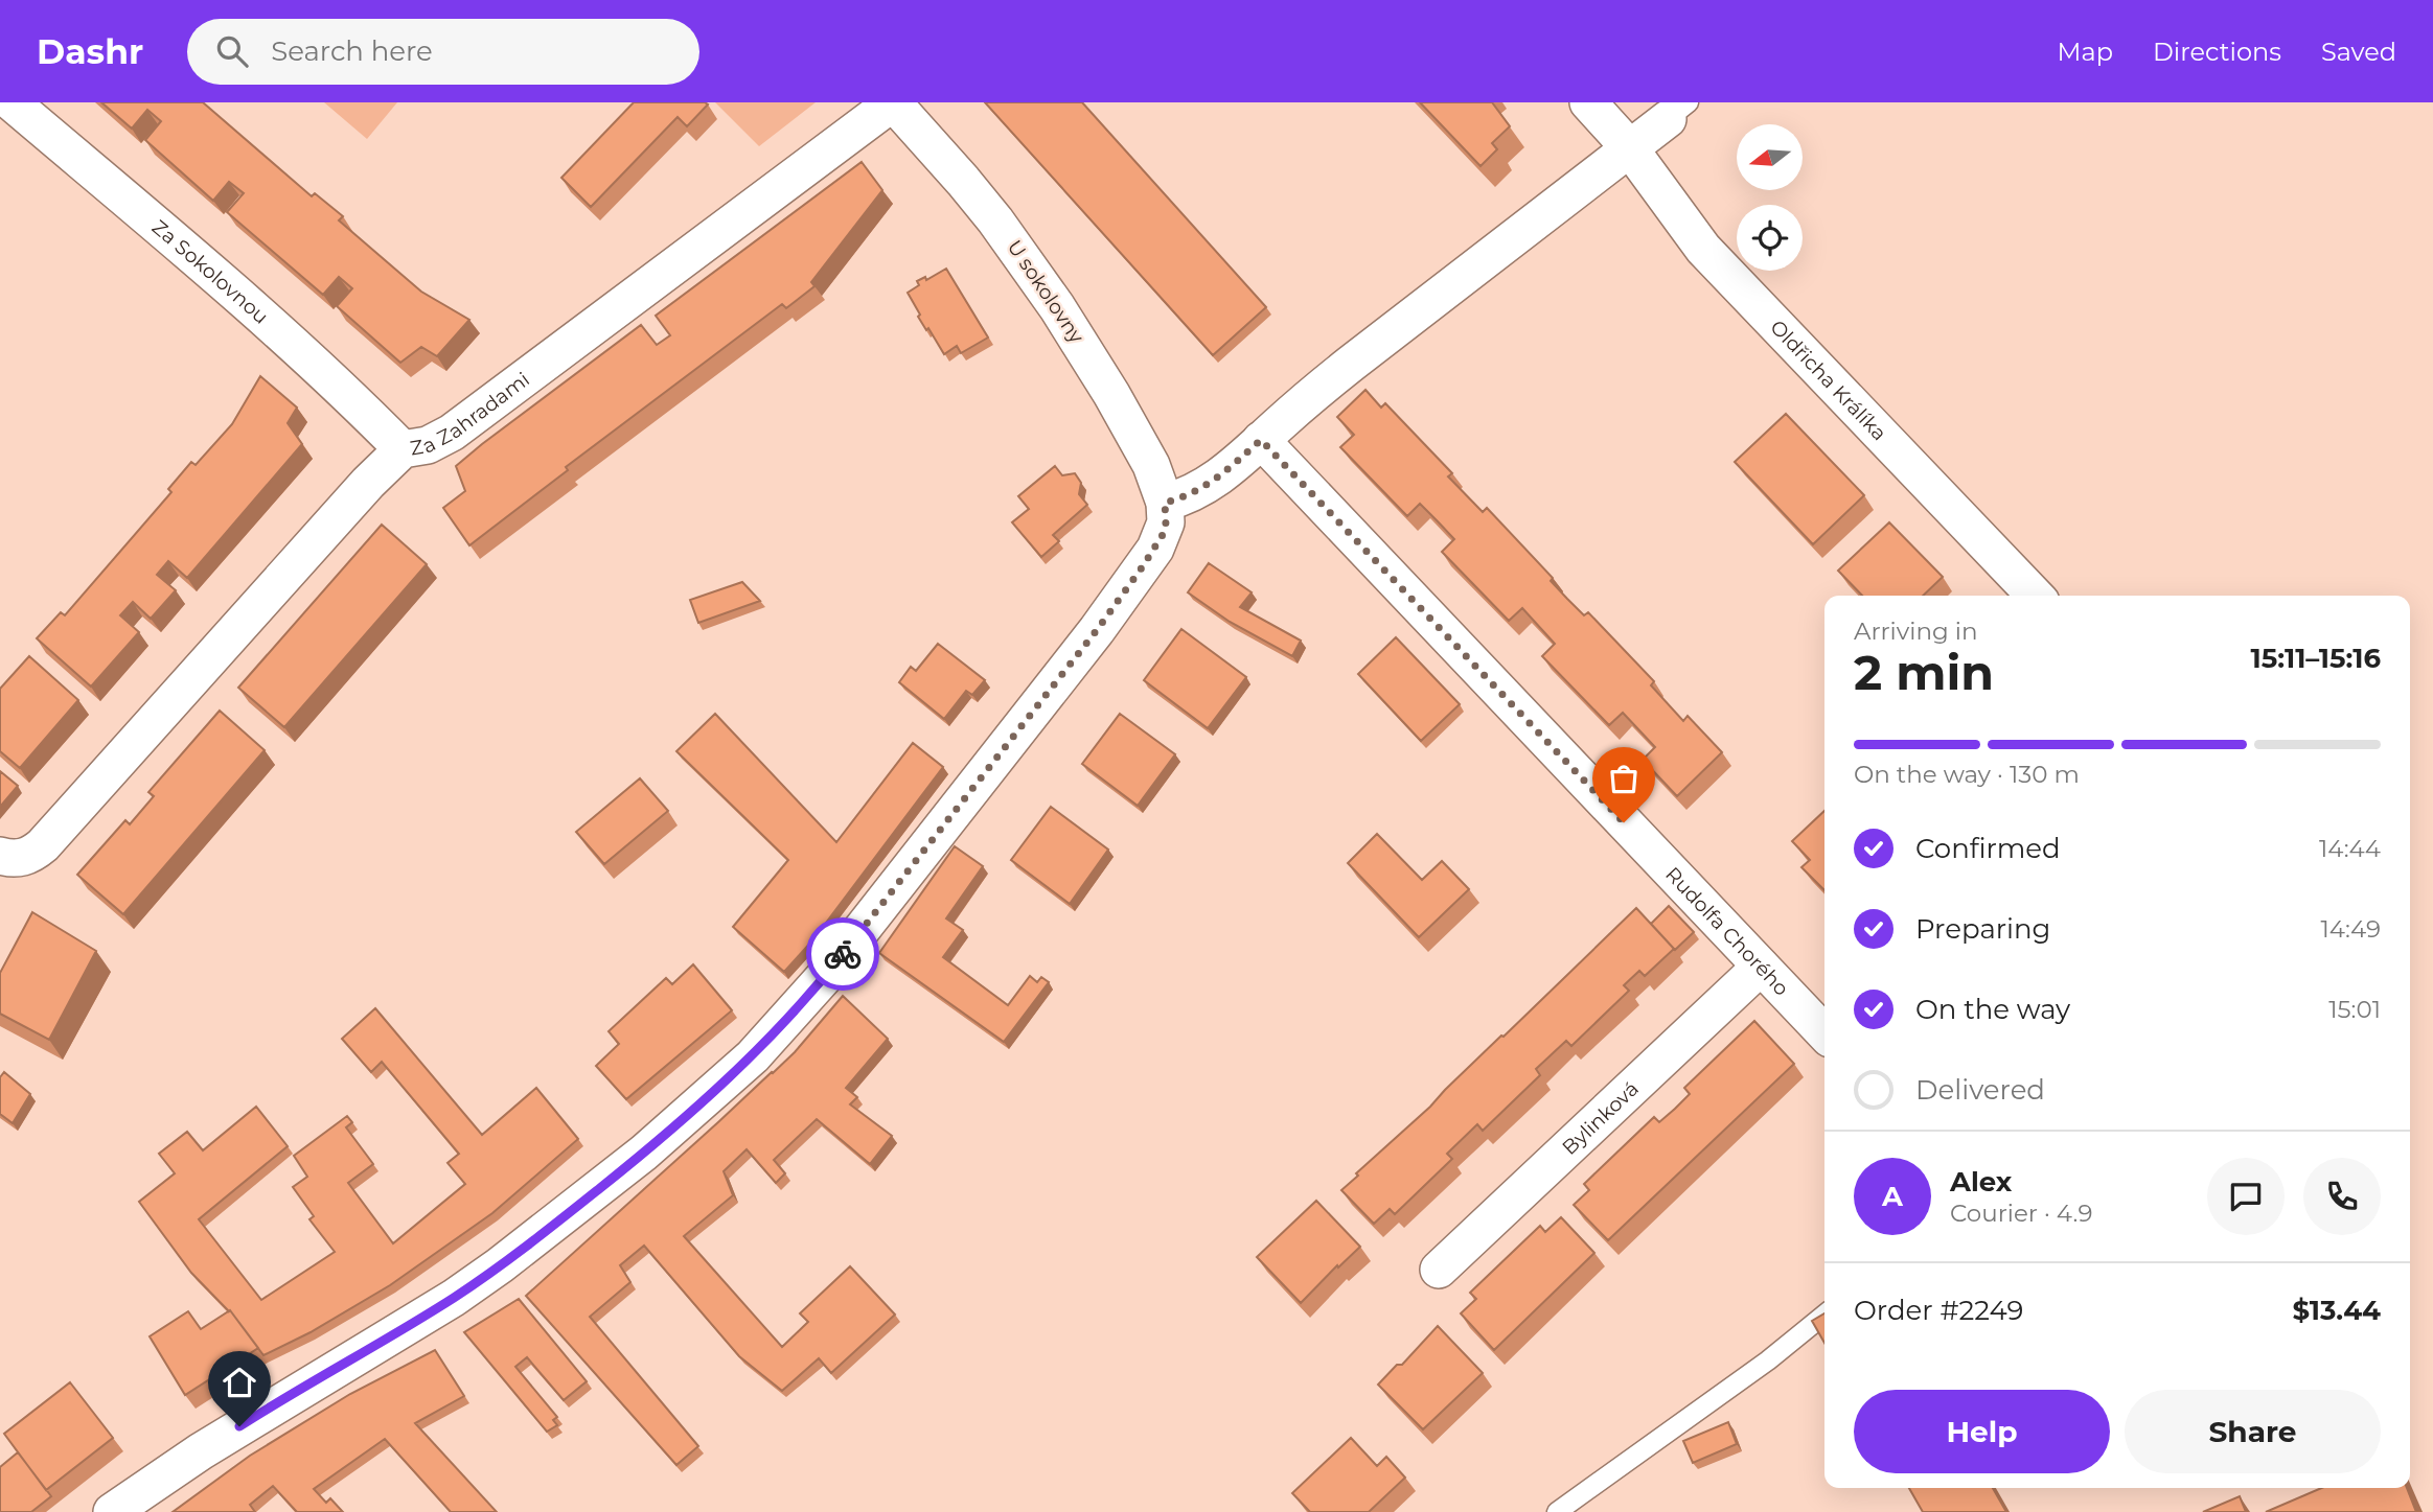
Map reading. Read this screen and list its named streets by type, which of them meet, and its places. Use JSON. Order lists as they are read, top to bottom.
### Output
{
  "streets": {
    "street": [
      "Za Sokolovnou",
      "U sokolovny",
      "Oldřicha Králíka",
      "Za Zahradami",
      "Rudolfa Chorého",
      "Bylinková"
    ]
  },
  "crossings": [
    ["Za Sokolovnou", "Za Zahradami"],
    ["U sokolovny", "Za Zahradami"],
    ["Rudolfa Chorého", "Bylinková"]
  ],
  "north": "left",
  "page": {
    "header": "Dashr",
    "search": "Search here",
    "nav": ["Map", "Directions", "Saved"],
    "heading": ["2 min", "Arriving in", "15:11–15:16"],
    "panel": [
      "Alex",
      "Courier · 4.9",
      "Order #2249",
      "$13.44"
    ],
    "bar": "On the way · 130 m",
    "list": [
      ["Confirmed", "14:44"],
      ["Preparing", "14:49"],
      ["On the way", "15:01"],
      "Delivered"
    ],
    "round": "A",
    "buttons": ["Help", "Share"]
  }
}
